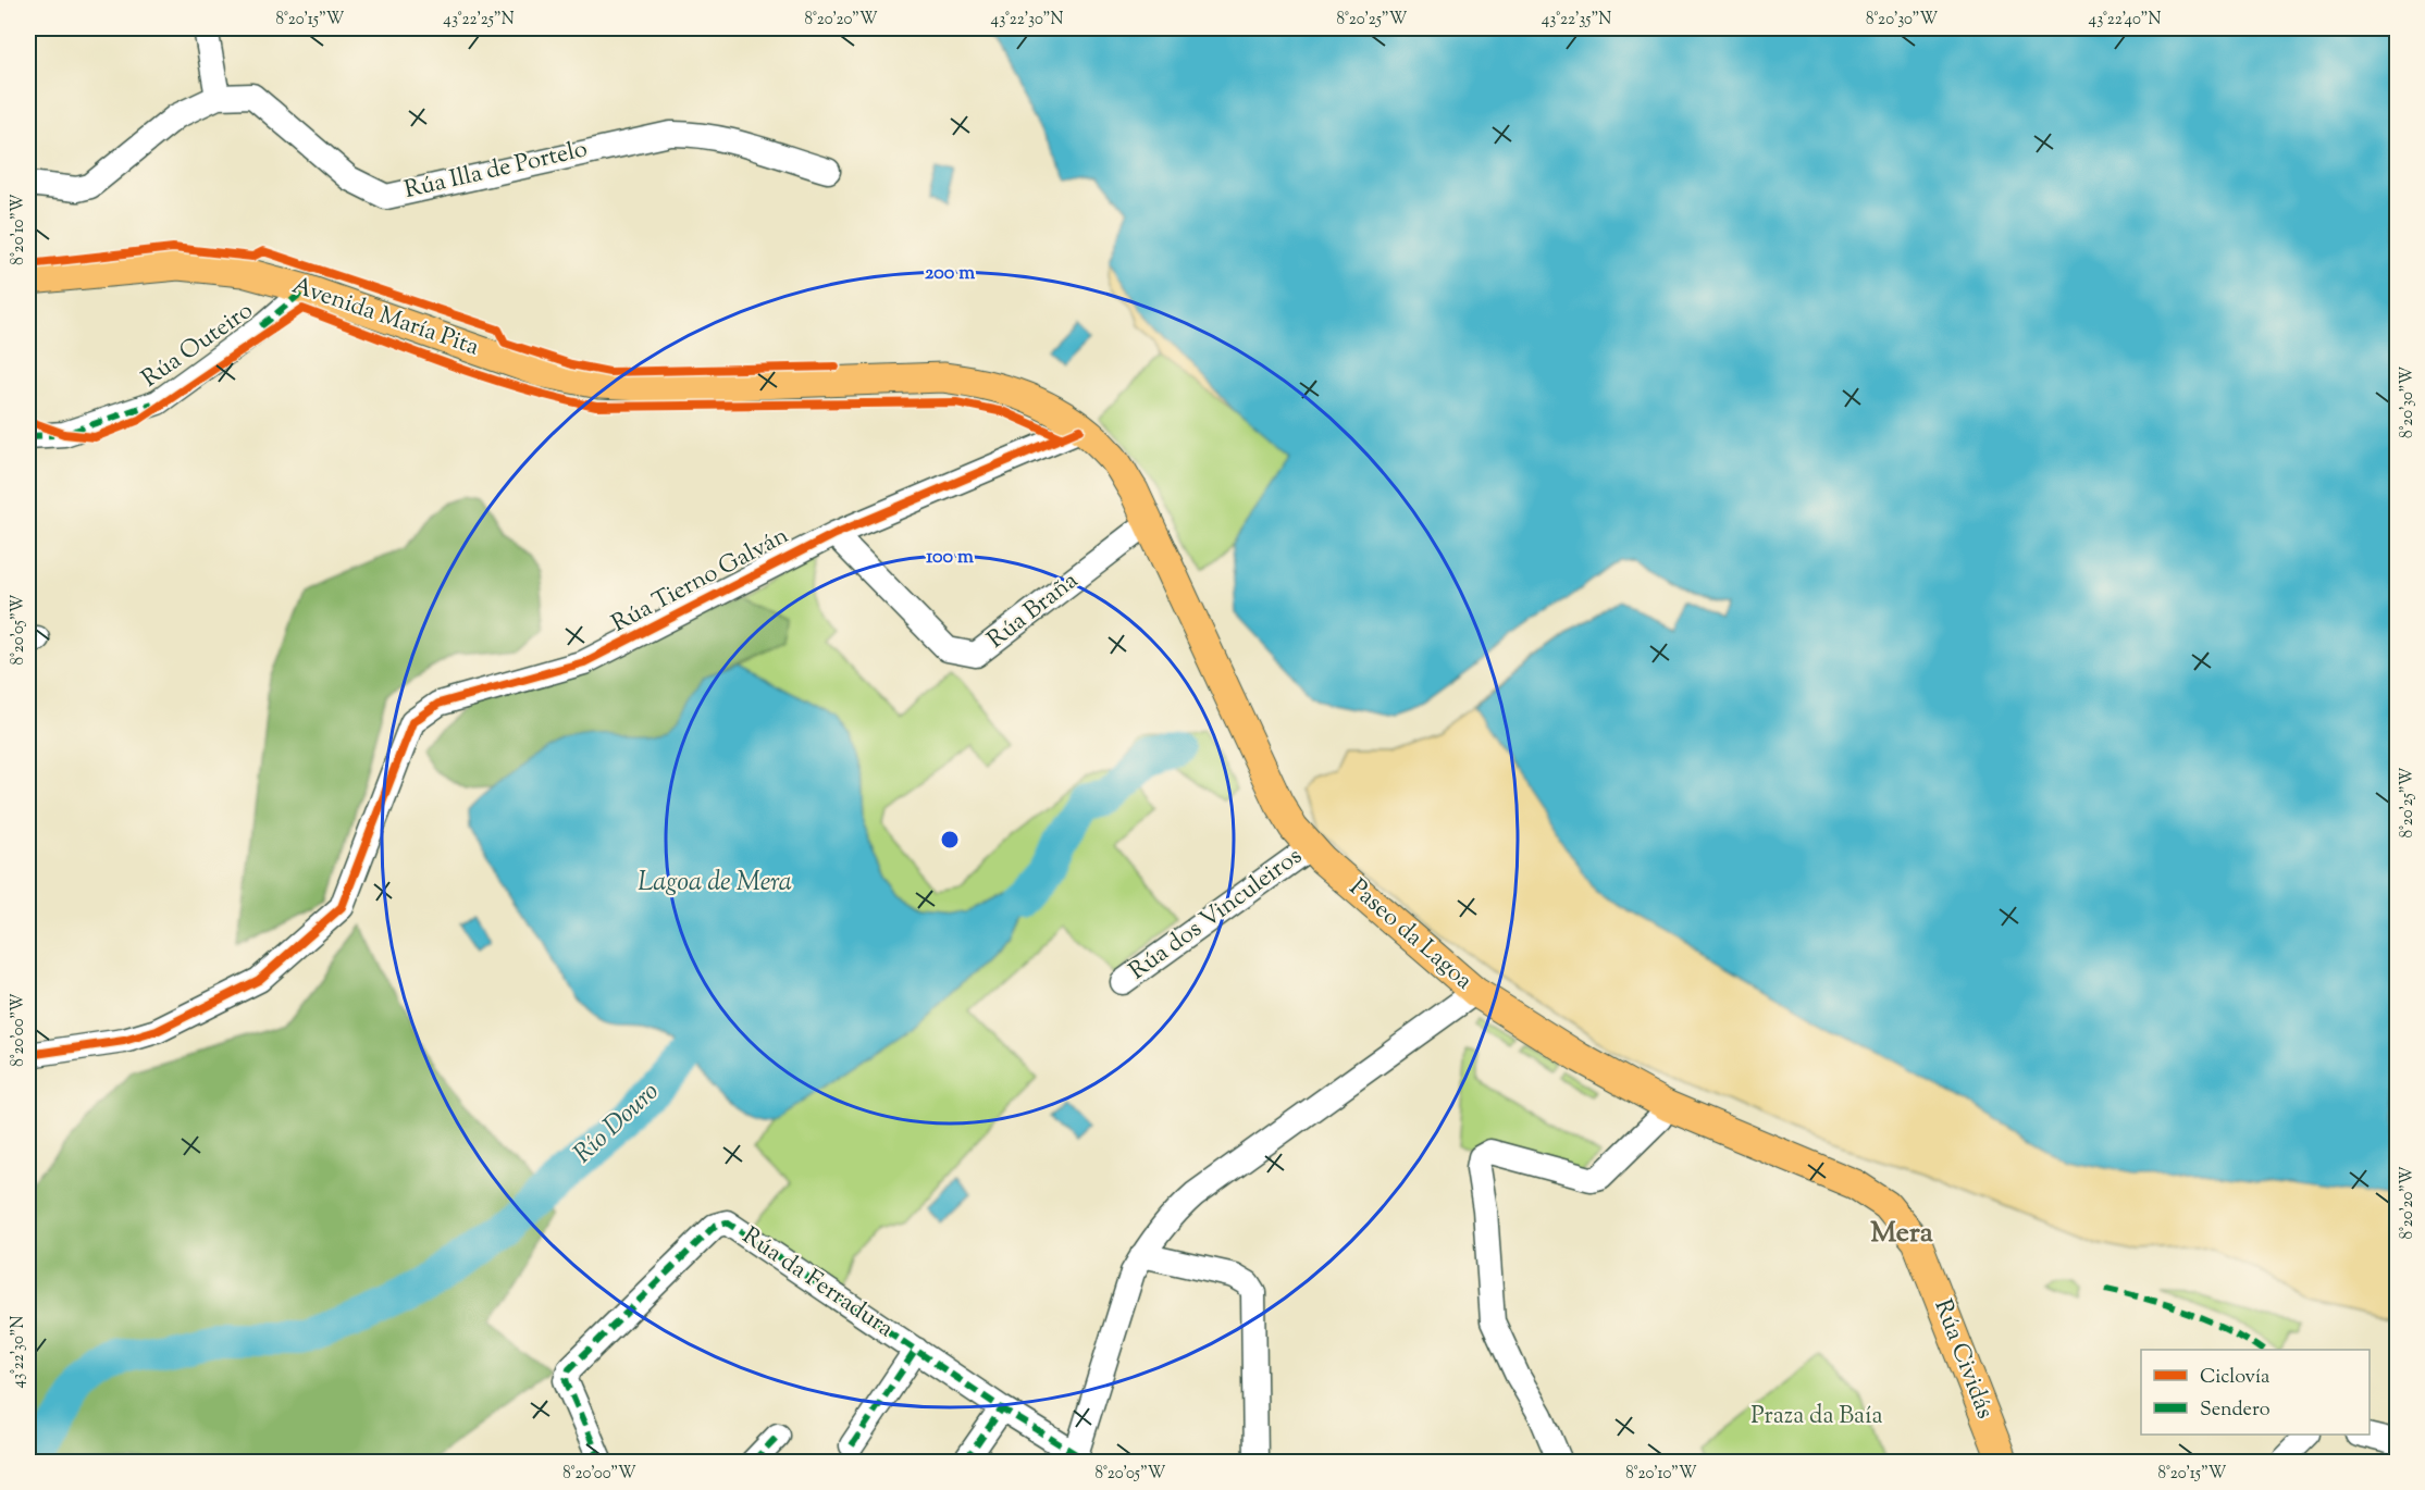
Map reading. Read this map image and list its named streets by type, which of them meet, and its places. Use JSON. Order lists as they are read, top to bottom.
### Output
{
  "streets": {
    "main road": ["Avenida María Pita", "Paseo da Lagoa", "Rúa Cividás"],
    "street": [
      "Rúa Illa de Portelo",
      "Rúa Outeiro",
      "Rúa Tierno Galván",
      "Rúa Braña",
      "Rúa dos Vinculeiros",
      "Rúa da Ferradura"
    ]
  },
  "crossings": [
    ["Avenida María Pita", "Rúa Outeiro"],
    ["Avenida María Pita", "Rúa Tierno Galván"],
    ["Avenida María Pita", "Paseo da Lagoa"],
    ["Rúa Tierno Galván", "Rúa Braña"],
    ["Rúa Tierno Galván", "Paseo da Lagoa"],
    ["Rúa Braña", "Paseo da Lagoa"],
    ["Rúa dos Vinculeiros", "Paseo da Lagoa"],
    ["Paseo da Lagoa", "Rúa Cividás"]
  ],
  "districts": ["Mera"],
  "water": ["Lagoa de Mera", "Río Douro"],
  "parks": ["Praza da Baía"],
  "legend": ["Ciclovía", "Sendero"],
  "coordinates": [
    "8°20'15\"W",
    "43°22'25\"N",
    "8°20'20\"W",
    "43°22'30\"N",
    "8°20'25\"W",
    "43°22'35\"N",
    "8°20'30\"W",
    "43°22'40\"N",
    "8°20'10\"W",
    "8°20'05\"W",
    "8°20'00\"W"
  ],
  "rings": ["200 m", "100 m"]
}
